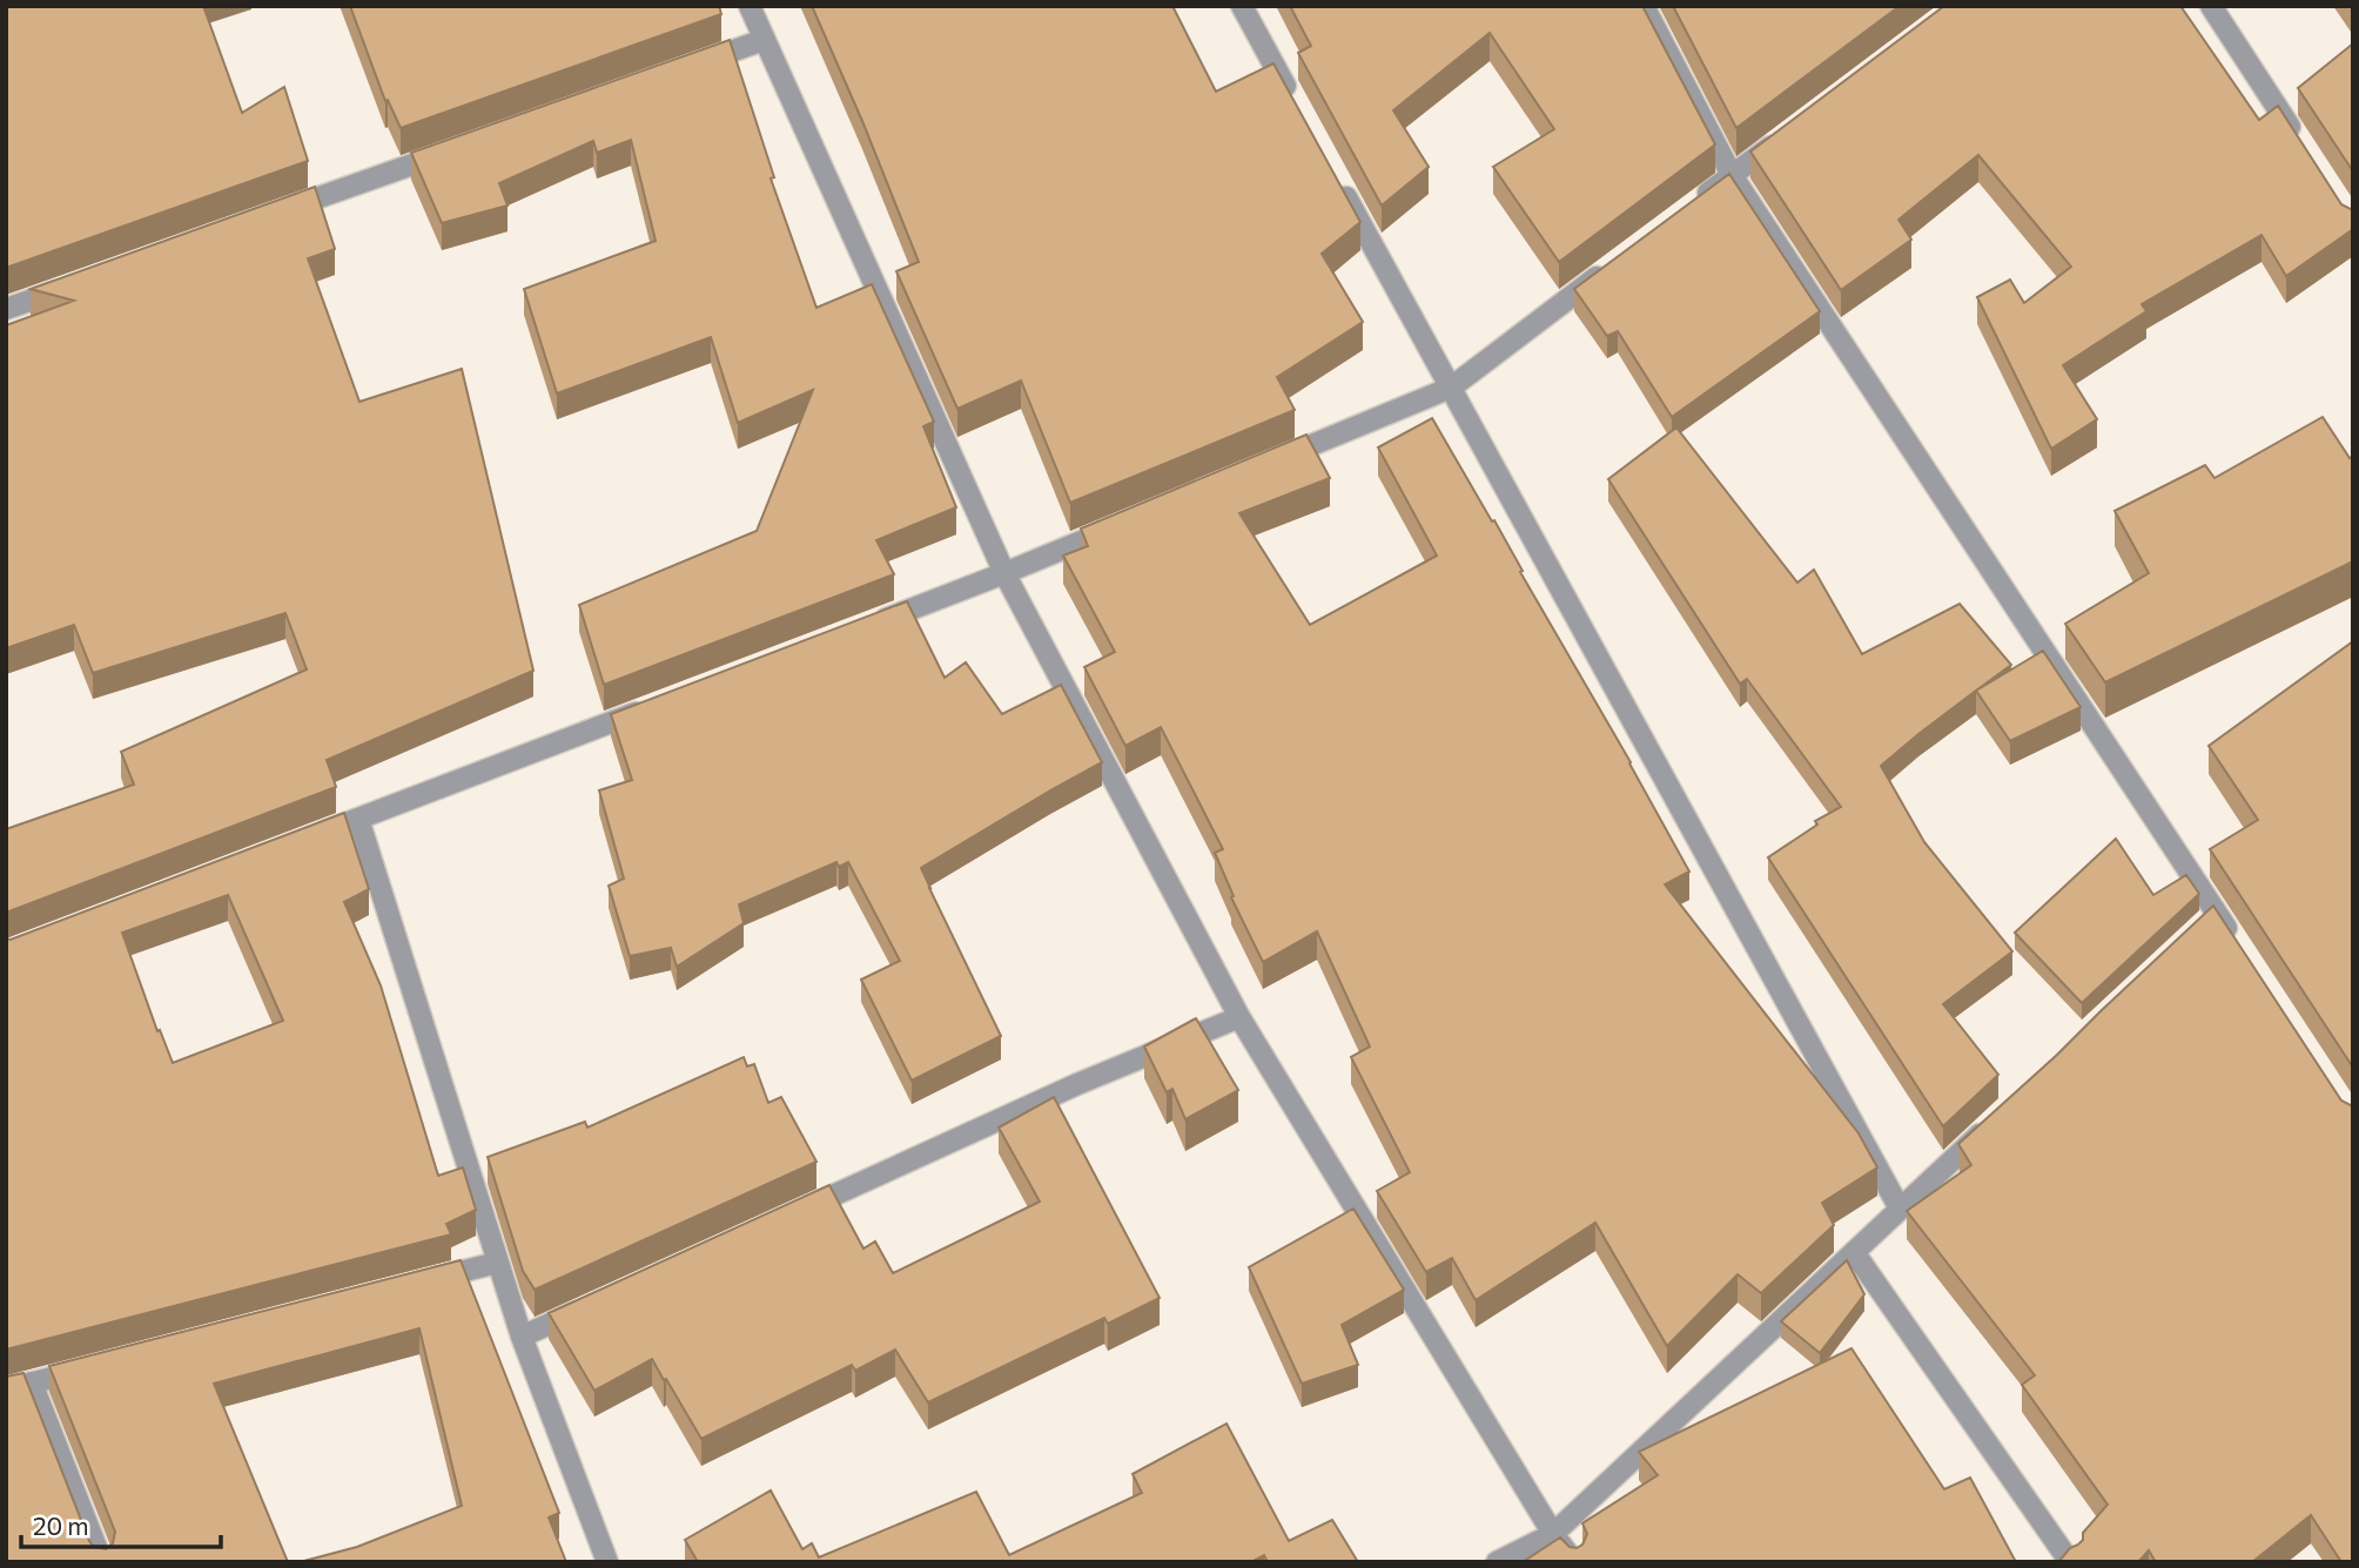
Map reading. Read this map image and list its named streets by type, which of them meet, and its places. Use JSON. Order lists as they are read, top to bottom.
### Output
{
  "scale_bar": "20 m"
}
